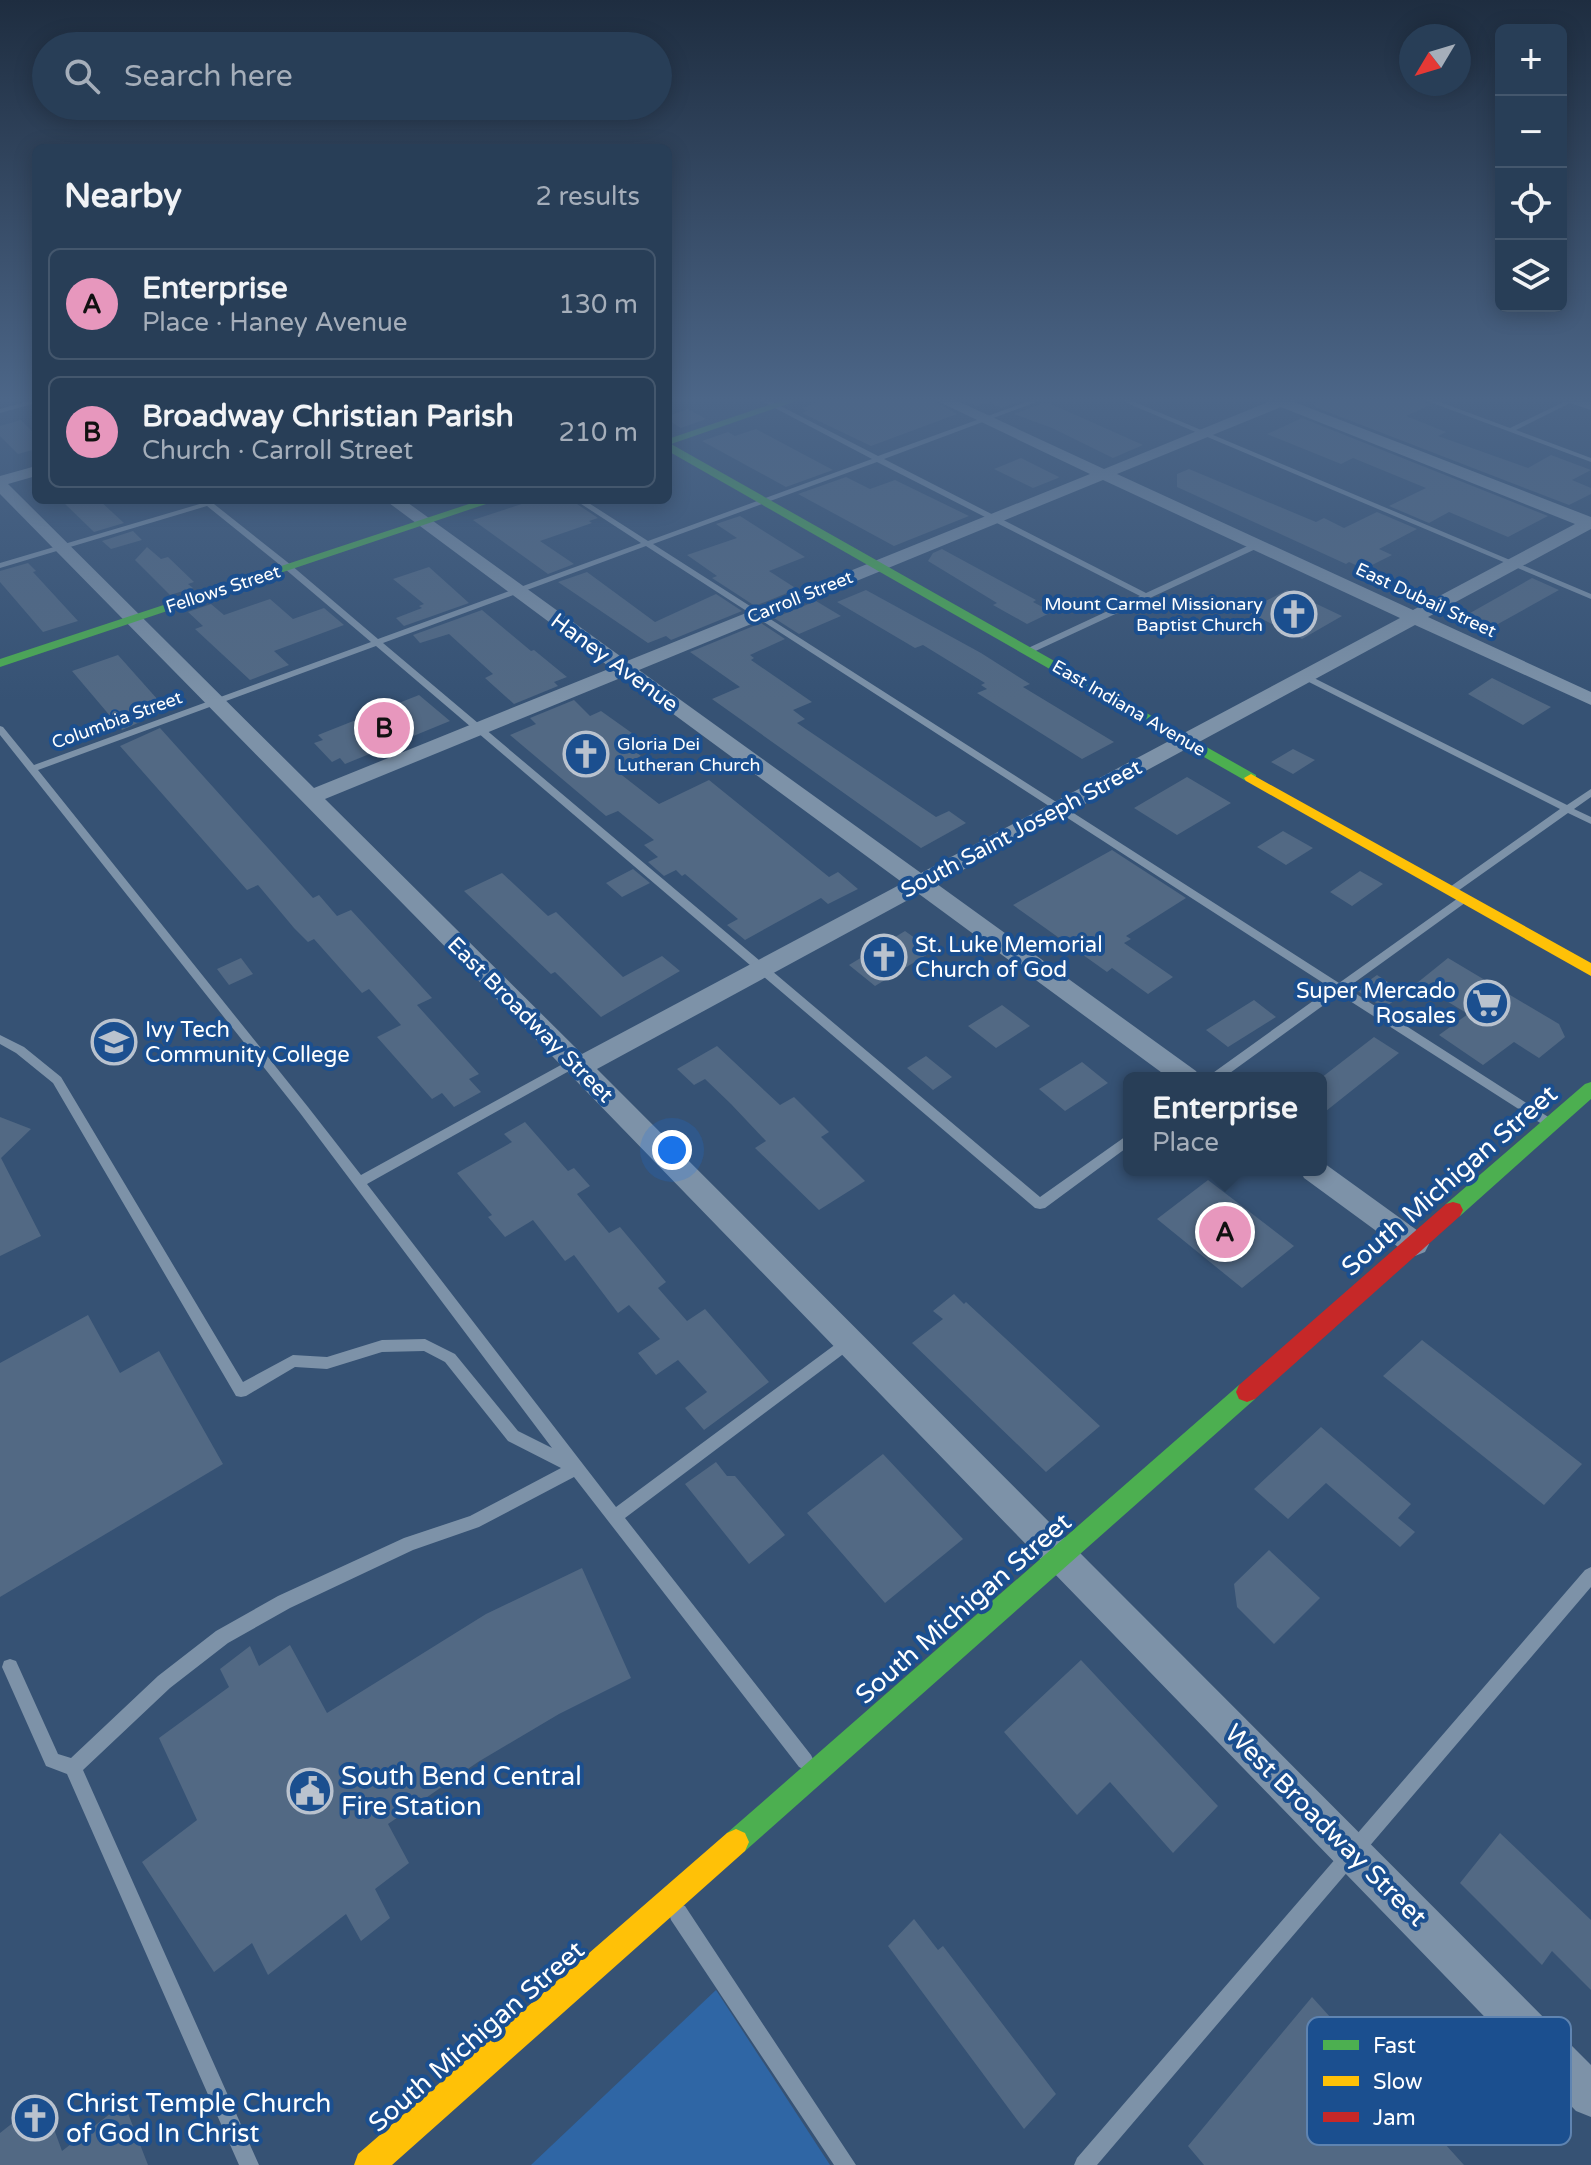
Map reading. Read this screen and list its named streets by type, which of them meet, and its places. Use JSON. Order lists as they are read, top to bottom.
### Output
{
  "streets": {
    "street": [
      "Fellows Street",
      "Carroll Street",
      "East Dubail Street",
      "Haney Avenue",
      "East Indiana Avenue",
      "South Saint Joseph Street",
      "East Broadway Street",
      "South Michigan Street",
      "West Broadway Street"
    ],
    "lane": ["Columbia Street"]
  },
  "crossings": [
    ["Fellows Street", "Haney Avenue"],
    ["Fellows Street", "East Broadway Street"],
    ["Carroll Street", "Haney Avenue"],
    ["Carroll Street", "East Indiana Avenue"],
    ["Carroll Street", "East Broadway Street"],
    ["East Dubail Street", "South Saint Joseph Street"],
    ["Haney Avenue", "Columbia Street"],
    ["Haney Avenue", "South Saint Joseph Street"],
    ["East Indiana Avenue", "Columbia Street"],
    ["East Indiana Avenue", "South Saint Joseph Street"],
    ["Columbia Street", "East Broadway Street"],
    ["South Saint Joseph Street", "East Broadway Street"],
    ["East Broadway Street", "South Michigan Street"],
    ["East Broadway Street", "West Broadway Street"],
    ["South Michigan Street", "West Broadway Street"]
  ],
  "places": {
    "church": [
      "Mount Carmel Missionary Baptist Church",
      "Gloria Dei Lutheran Church",
      "St. Luke Memorial Church of God",
      "Christ Temple Church of God In Christ"
    ],
    "supermarket": ["Super Mercado Rosales"],
    "school or university": ["Ivy Tech Community College"],
    "public building": ["South Bend Central Fire Station"]
  },
  "legend": ["Fast", "Slow", "Jam"],
  "north": "bottom left",
  "page": {
    "map_buttons": ["+", "−"],
    "search": "Search here",
    "heading": ["Nearby", "2 results"],
    "list": [
      {
        "mark": "A",
        "name": "Enterprise",
        "note": "Place · Haney Avenue",
        "value": "130 m"
      },
      {
        "mark": "B",
        "name": "Broadway Christian Parish",
        "note": "Church · Carroll Street",
        "value": "210 m"
      }
    ],
    "pins": ["B", "A"],
    "popup": ["Enterprise", "Place"]
  }
}
